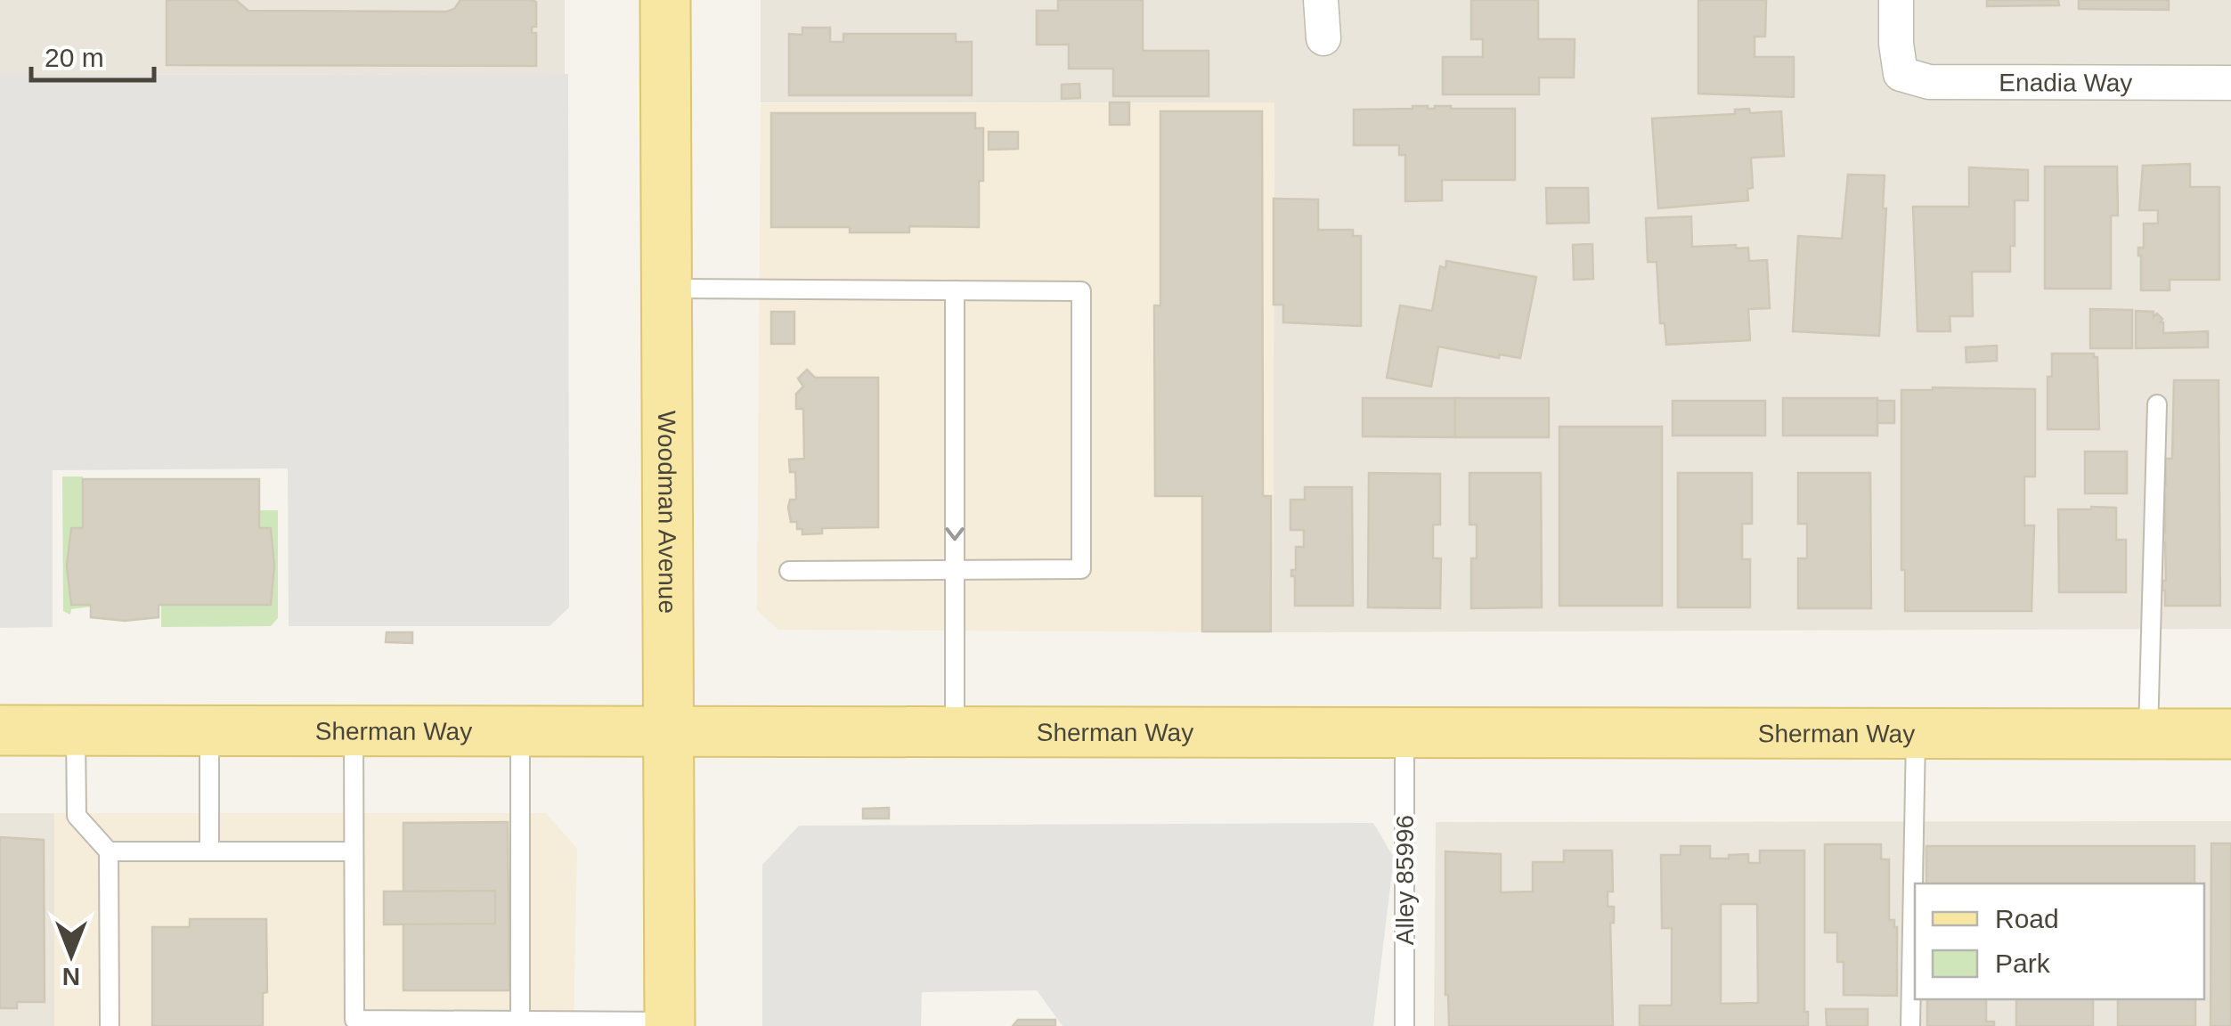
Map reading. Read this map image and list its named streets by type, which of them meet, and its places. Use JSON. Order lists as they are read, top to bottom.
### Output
{
  "streets": {
    "main road": ["Woodman Avenue", "Sherman Way"],
    "street": ["Enadia Way"],
    "lane": ["Alley 85996"]
  },
  "crossings": [
    ["Woodman Avenue", "Sherman Way"],
    ["Sherman Way", "Alley 85996"]
  ],
  "legend": ["Road", "Park"],
  "scale_bar": "20 m",
  "north": "bottom"
}
